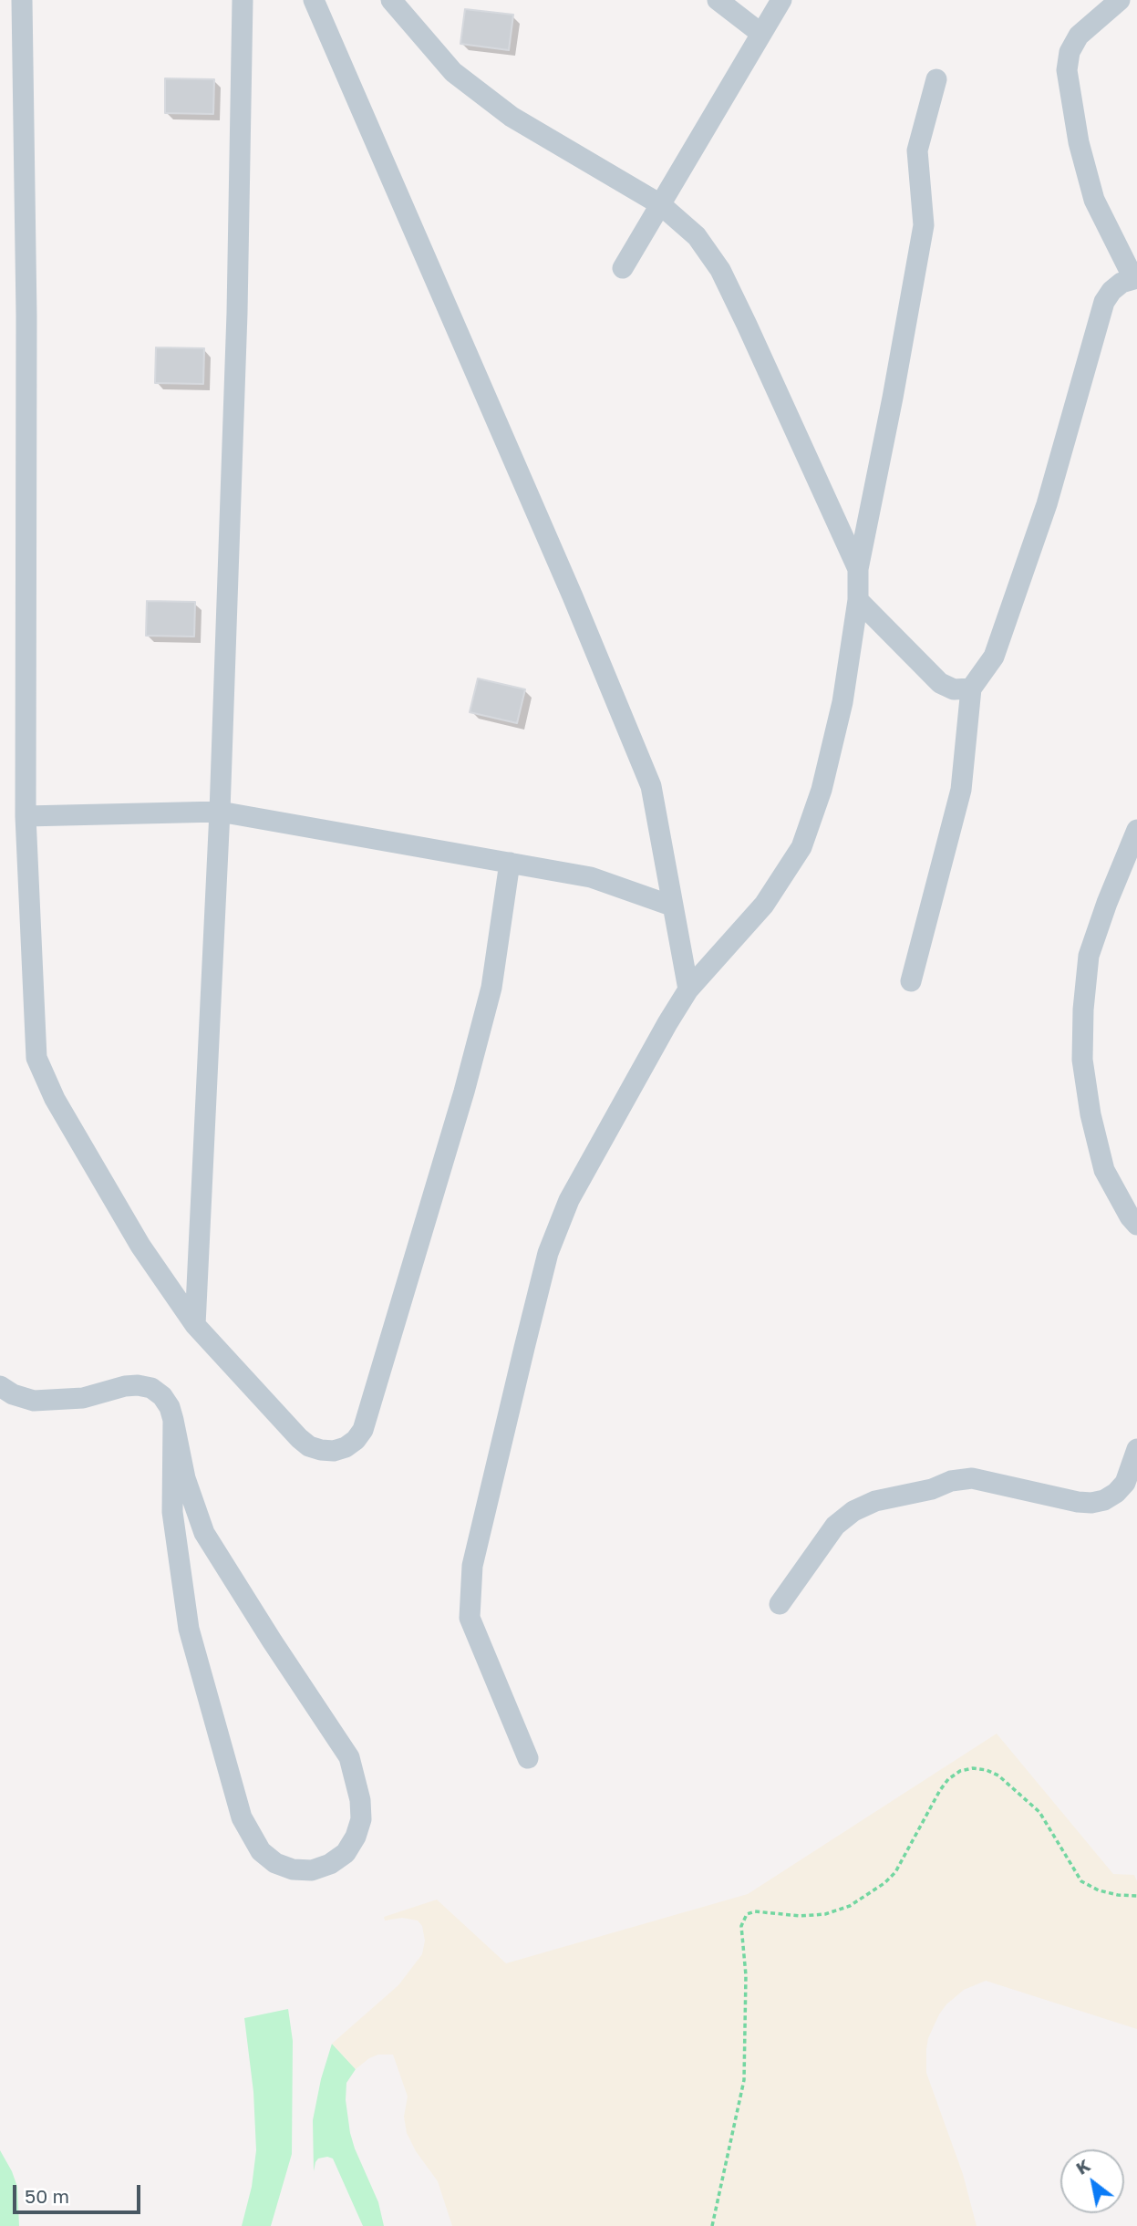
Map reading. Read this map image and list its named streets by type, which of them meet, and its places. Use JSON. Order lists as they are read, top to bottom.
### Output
{
  "scale_bar": "50 m",
  "north": "top left"
}
